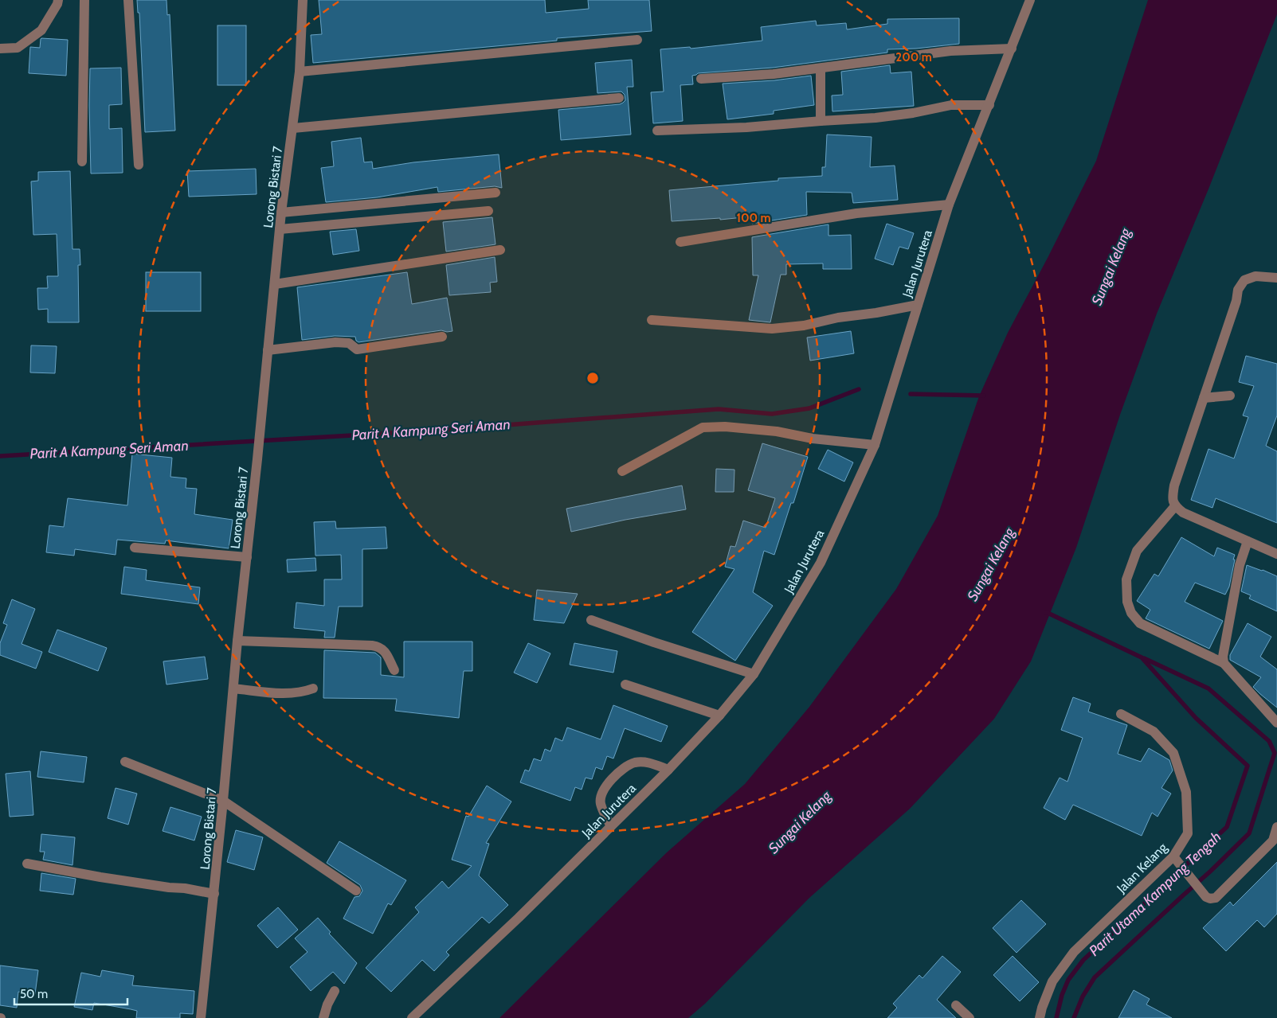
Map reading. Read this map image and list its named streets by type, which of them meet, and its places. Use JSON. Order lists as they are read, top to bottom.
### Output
{
  "streets": {
    "street": ["Lorong Bistari 7", "Jalan Jurutera", "Jalan Kelang"]
  },
  "water": ["Sungai Kelang", "Parit A Kampung Seri Aman", "Parit Utama Kampung Tengah"],
  "scale_bar": "50 m",
  "rings": ["200 m", "100 m"]
}
